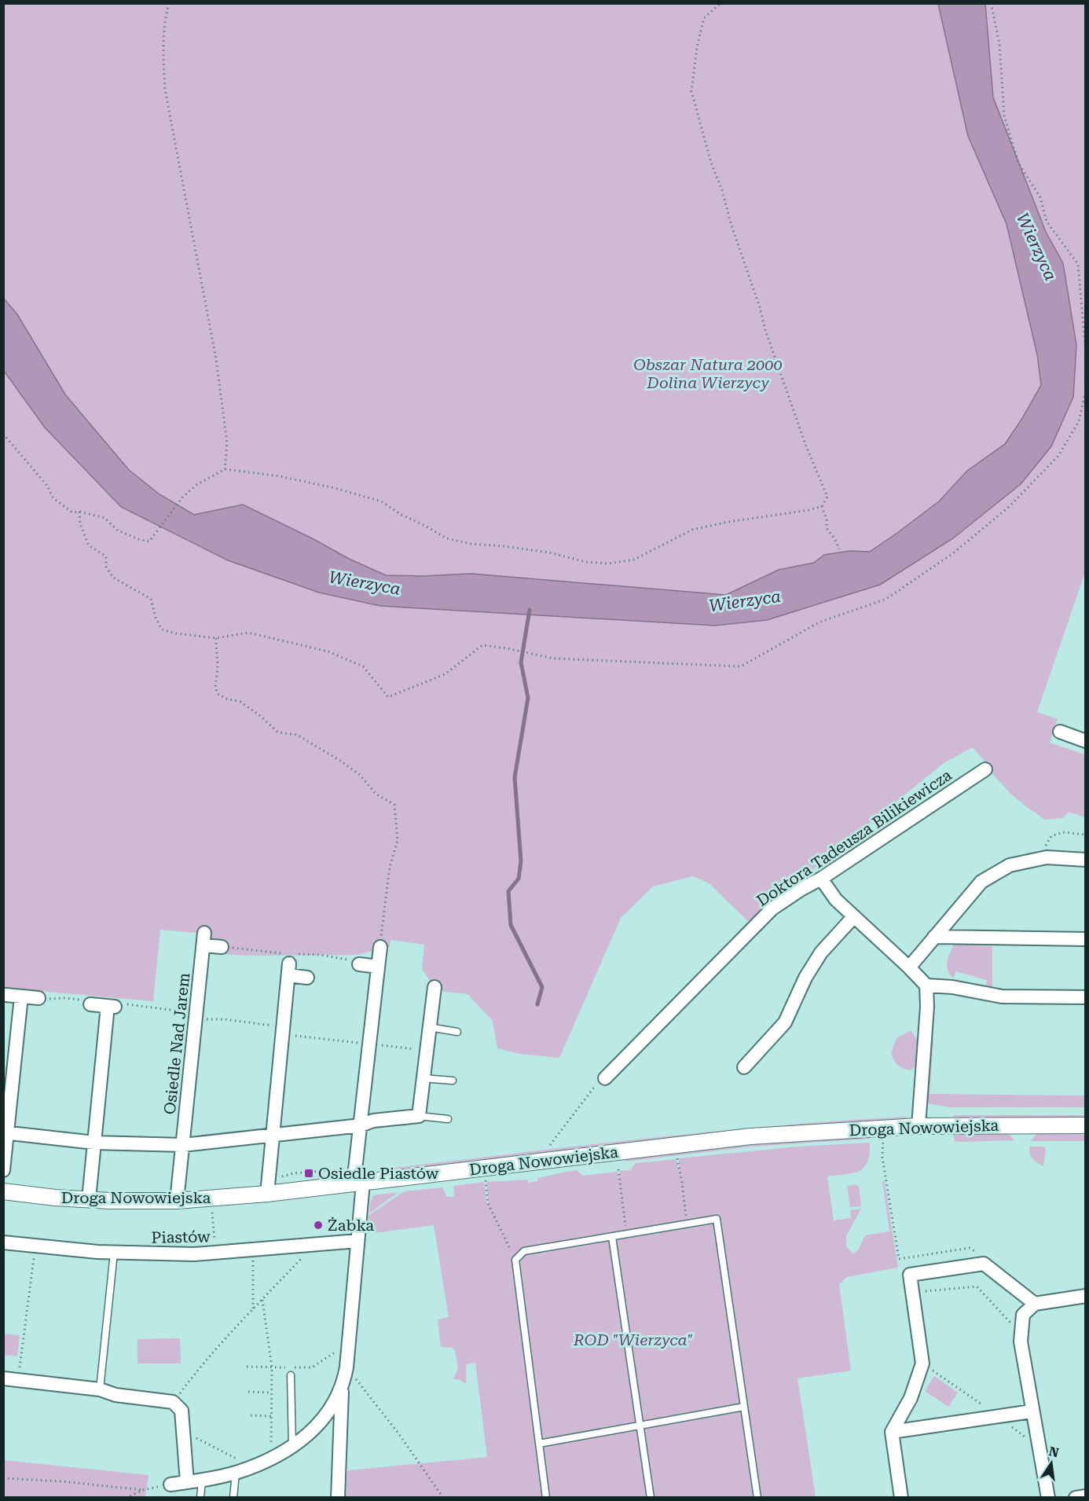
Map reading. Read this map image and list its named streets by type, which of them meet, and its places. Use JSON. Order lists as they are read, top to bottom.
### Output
{
  "streets": {
    "street": [
      "Doktora Tadeusza Bilikiewicza",
      "Osiedle Nad Jarem",
      "Droga Nowowiejska",
      "Piastów"
    ]
  },
  "crossings": [
    ["Osiedle Nad Jarem", "Droga Nowowiejska"]
  ],
  "water": ["Wierzyca"],
  "parks": ["Obszar Natura 2000 Dolina Wierzycy", "ROD \"Wierzyca\""],
  "places": {
    "transit": ["Osiedle Piastów"],
    "other": ["Żabka"]
  },
  "north": "top"
}
